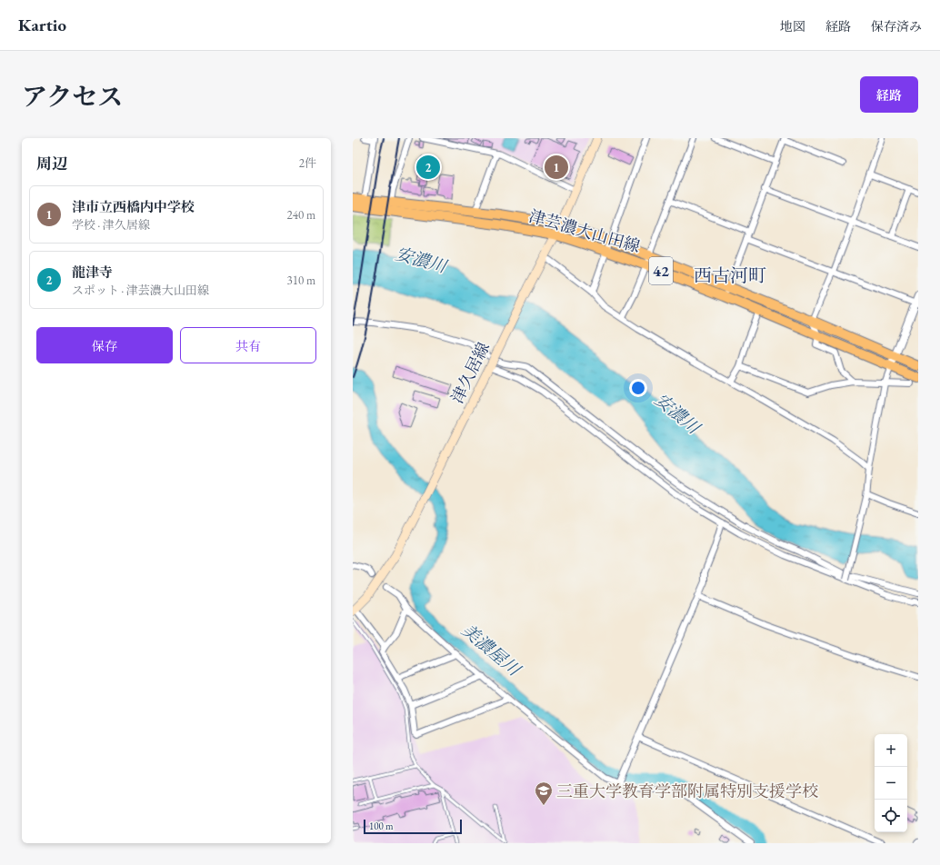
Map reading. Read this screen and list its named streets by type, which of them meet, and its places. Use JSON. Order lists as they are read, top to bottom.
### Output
{
  "streets": {
    "main road": ["津芸濃大山田線", "42", "津久居線"]
  },
  "crossings": [
    ["津芸濃大山田線", "津久居線"]
  ],
  "districts": ["西古河町"],
  "water": ["安濃川", "美濃屋川"],
  "places": {
    "school or university": ["三重大学教育学部附属特別支援学校"]
  },
  "scale_bar": "100 m",
  "page": {
    "header": "Kartio",
    "nav": ["地図", "経路", "保存済み"],
    "title": "アクセス",
    "buttons": [
      "経路",
      ["保存", "共有"]
    ],
    "heading": ["周辺", "2件"],
    "pins": ["1", "2"],
    "list": [
      {
        "mark": "1",
        "name": "津市立西橋内中学校",
        "note": "学校 · 津久居線",
        "value": "240 m"
      },
      {
        "mark": "2",
        "name": "龍津寺",
        "note": "スポット · 津芸濃大山田線",
        "value": "310 m"
      }
    ],
    "map_buttons": ["+", "−"],
    "scale": "100 m"
  }
}
